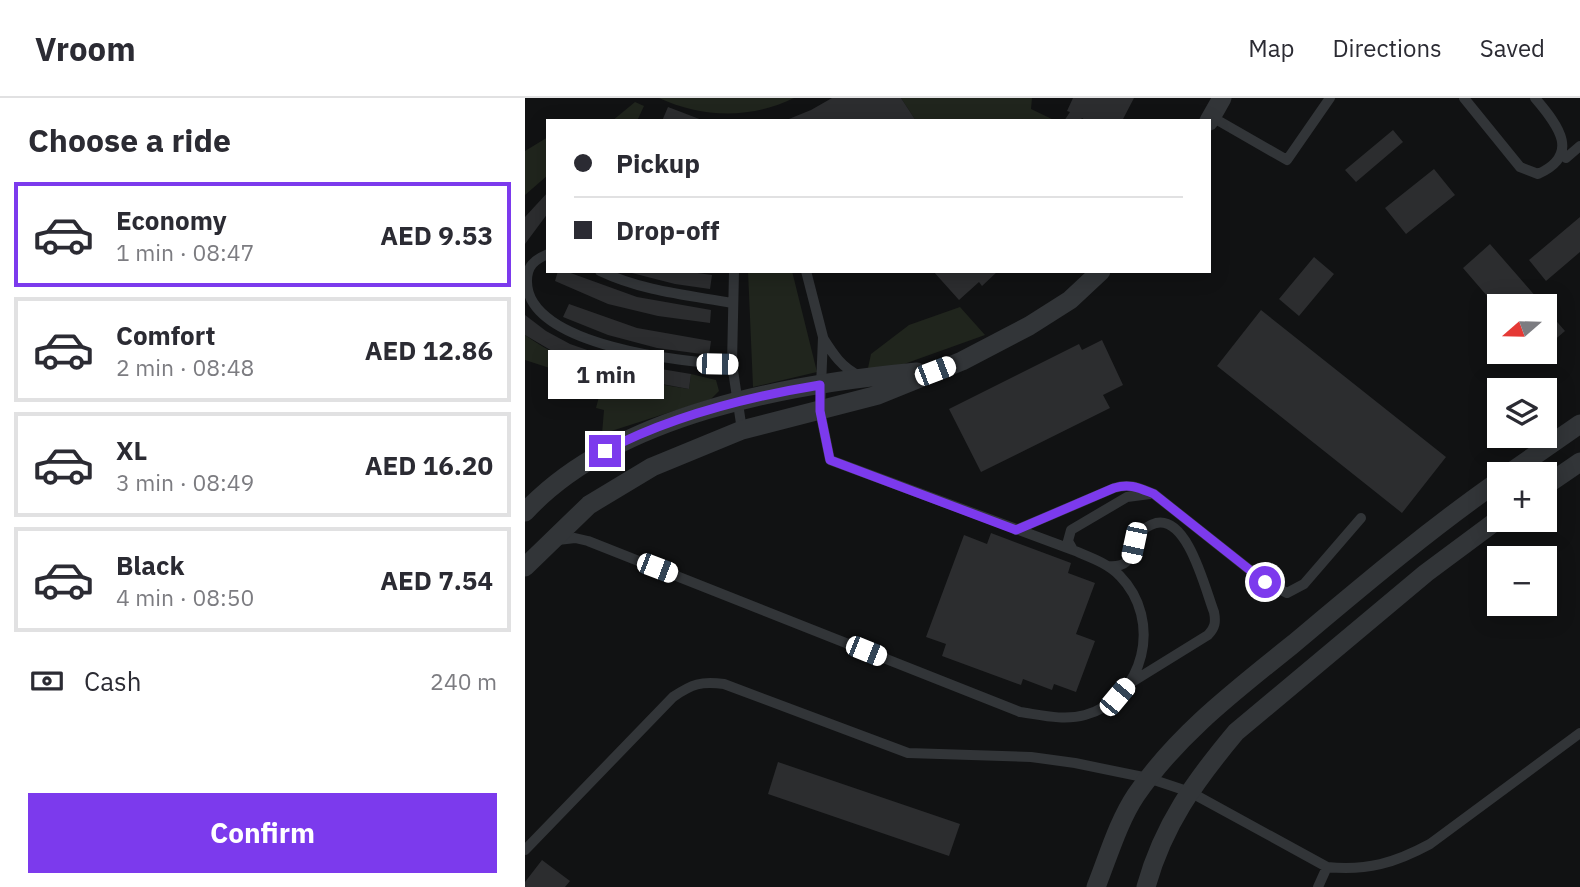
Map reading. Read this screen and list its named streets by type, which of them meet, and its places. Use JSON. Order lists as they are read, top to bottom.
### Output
{
  "north": "left",
  "page": {
    "header": "Vroom",
    "nav": ["Map", "Directions", "Saved"],
    "heading": "Choose a ride",
    "banner": ["Pickup", "Drop-off"],
    "list": [
      {
        "name": "Economy",
        "note": "1 min · 08:47",
        "value": "AED 9.53"
      },
      {
        "name": "Comfort",
        "note": "2 min · 08:48",
        "value": "AED 12.86"
      },
      {
        "name": "XL",
        "note": "3 min · 08:49",
        "value": "AED 16.20"
      },
      {
        "name": "Black",
        "note": "4 min · 08:50",
        "value": "AED 7.54"
      }
    ],
    "map_buttons": ["+", "−"],
    "bubble": "1 min",
    "pay": ["Cash", "240 m"],
    "buttons": "Confirm"
  }
}
